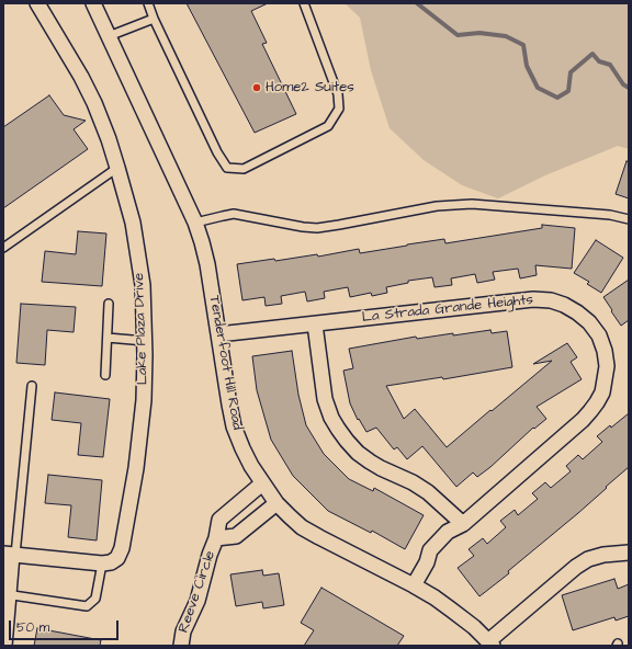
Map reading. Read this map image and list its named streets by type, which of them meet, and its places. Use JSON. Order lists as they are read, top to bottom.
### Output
{
  "streets": {
    "street": [
      "La Strada Grande Heights",
      "Lake Plaza Drive",
      "Tenderfoot Hill Road",
      "Reeve Circle"
    ]
  },
  "crossings": [
    ["La Strada Grande Heights", "Tenderfoot Hill Road"],
    ["Tenderfoot Hill Road", "Reeve Circle"]
  ],
  "places": ["Home2 Suites"],
  "scale_bar": "50 m"
}
